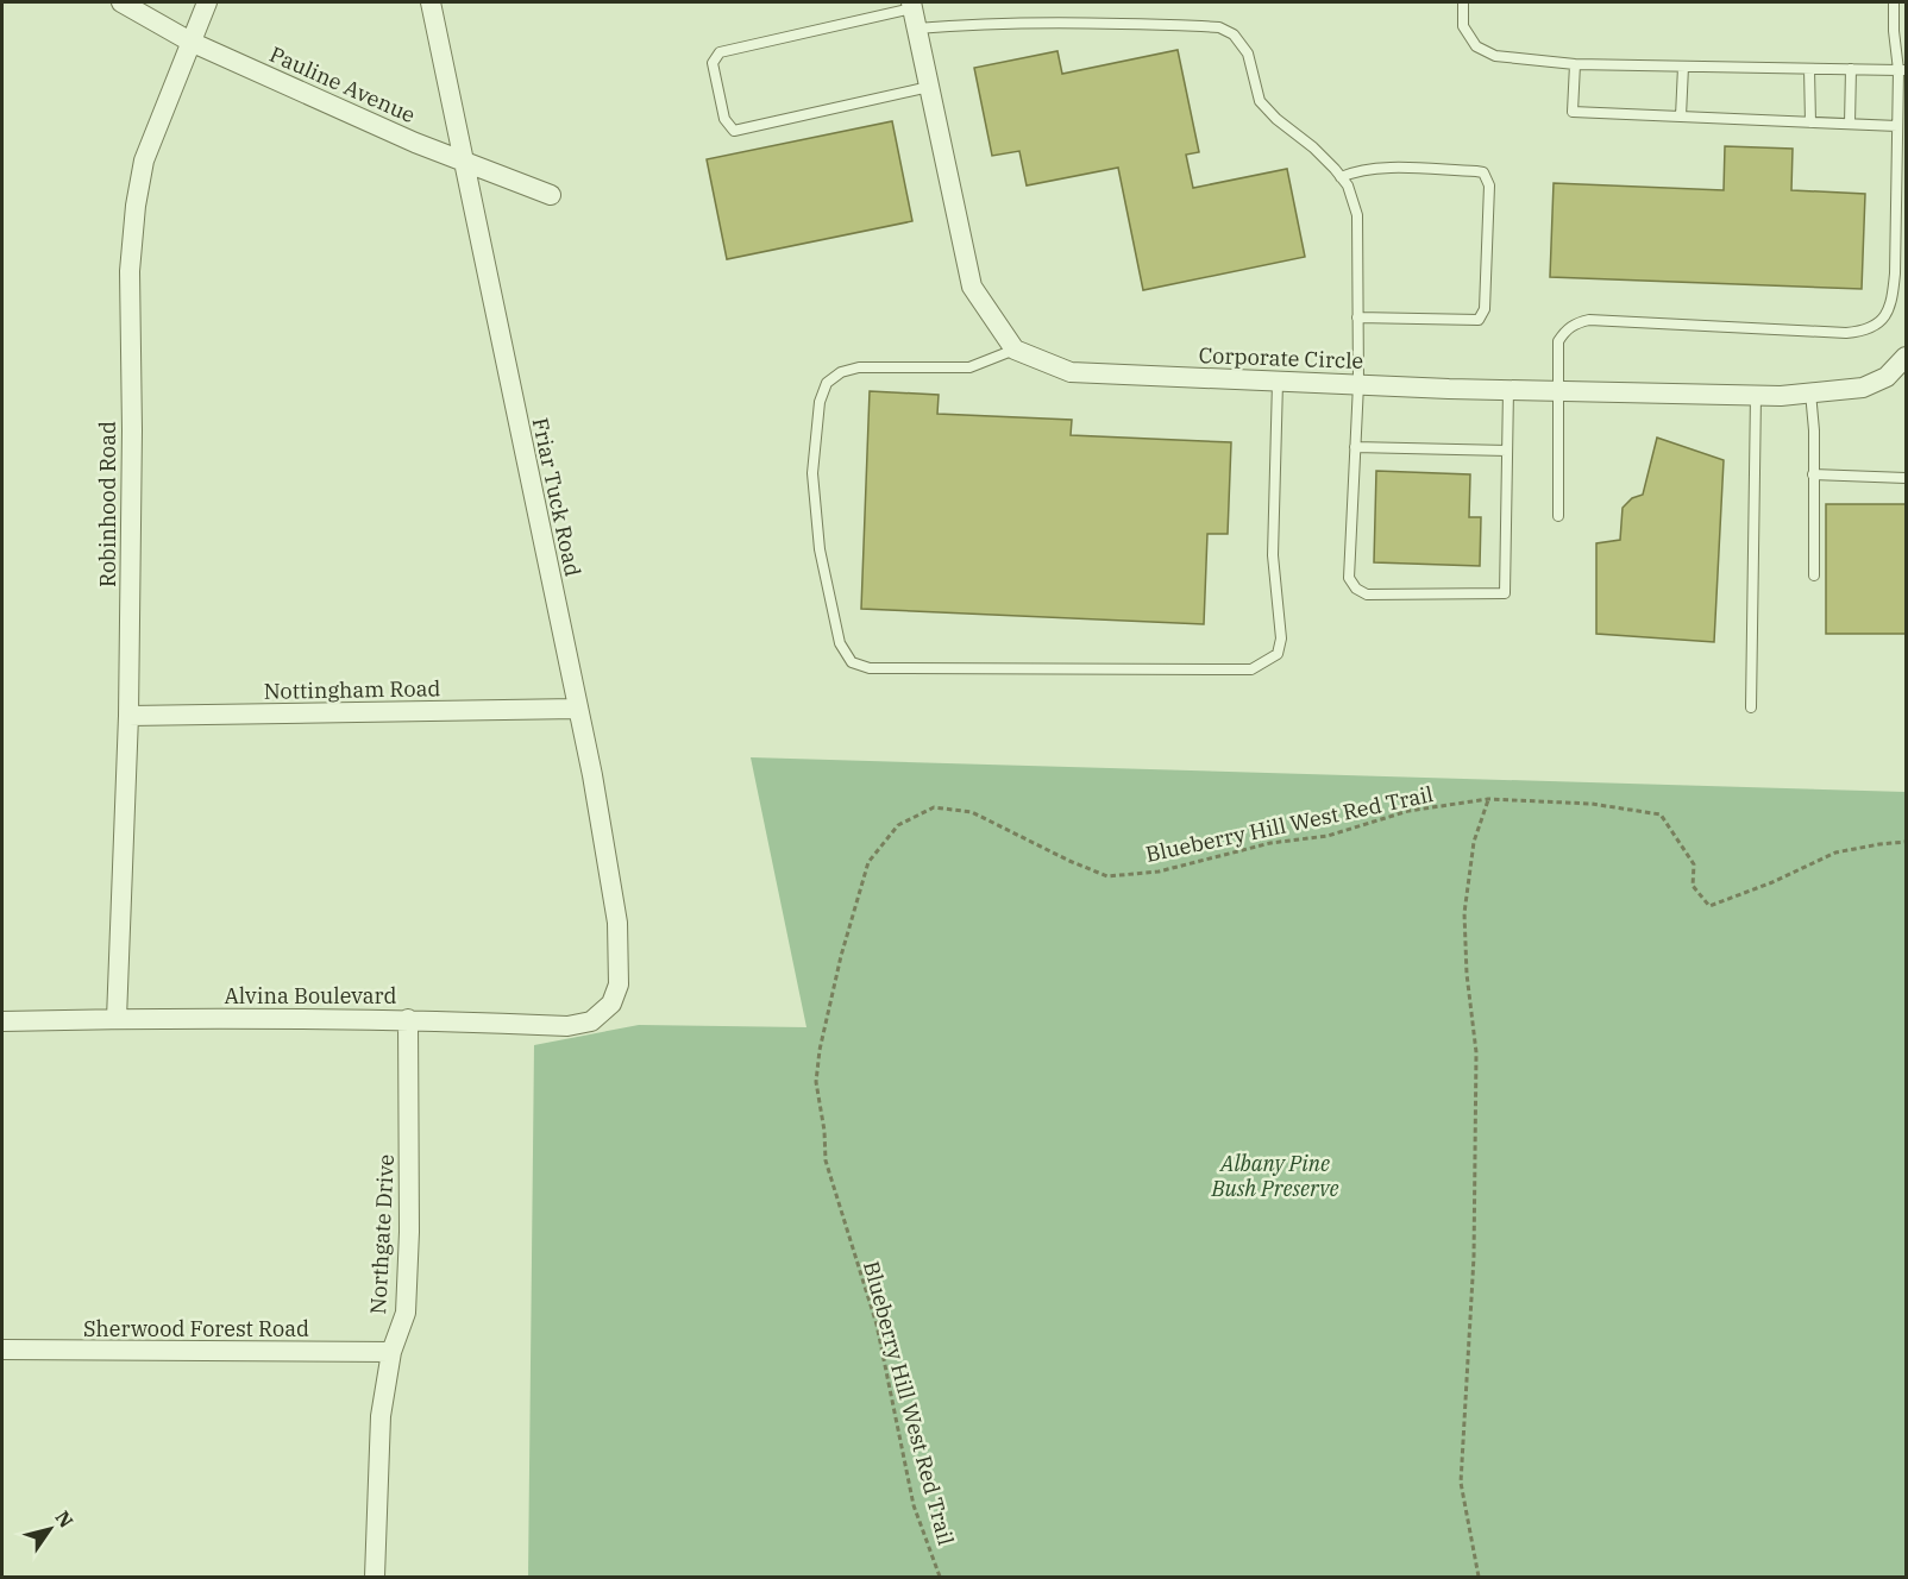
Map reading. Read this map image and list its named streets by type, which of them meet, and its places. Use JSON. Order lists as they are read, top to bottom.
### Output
{
  "streets": {
    "street": [
      "Pauline Avenue",
      "Corporate Circle",
      "Friar Tuck Road",
      "Robinhood Road",
      "Nottingham Road",
      "Alvina Boulevard",
      "Northgate Drive",
      "Sherwood Forest Road"
    ],
    "path": ["Blueberry Hill West Red Trail"]
  },
  "crossings": [
    ["Pauline Avenue", "Friar Tuck Road"],
    ["Pauline Avenue", "Robinhood Road"],
    ["Friar Tuck Road", "Nottingham Road"],
    ["Friar Tuck Road", "Alvina Boulevard"],
    ["Robinhood Road", "Nottingham Road"],
    ["Robinhood Road", "Alvina Boulevard"],
    ["Alvina Boulevard", "Northgate Drive"],
    ["Northgate Drive", "Sherwood Forest Road"]
  ],
  "parks": ["Albany Pine Bush Preserve"],
  "north": "top right"
}
